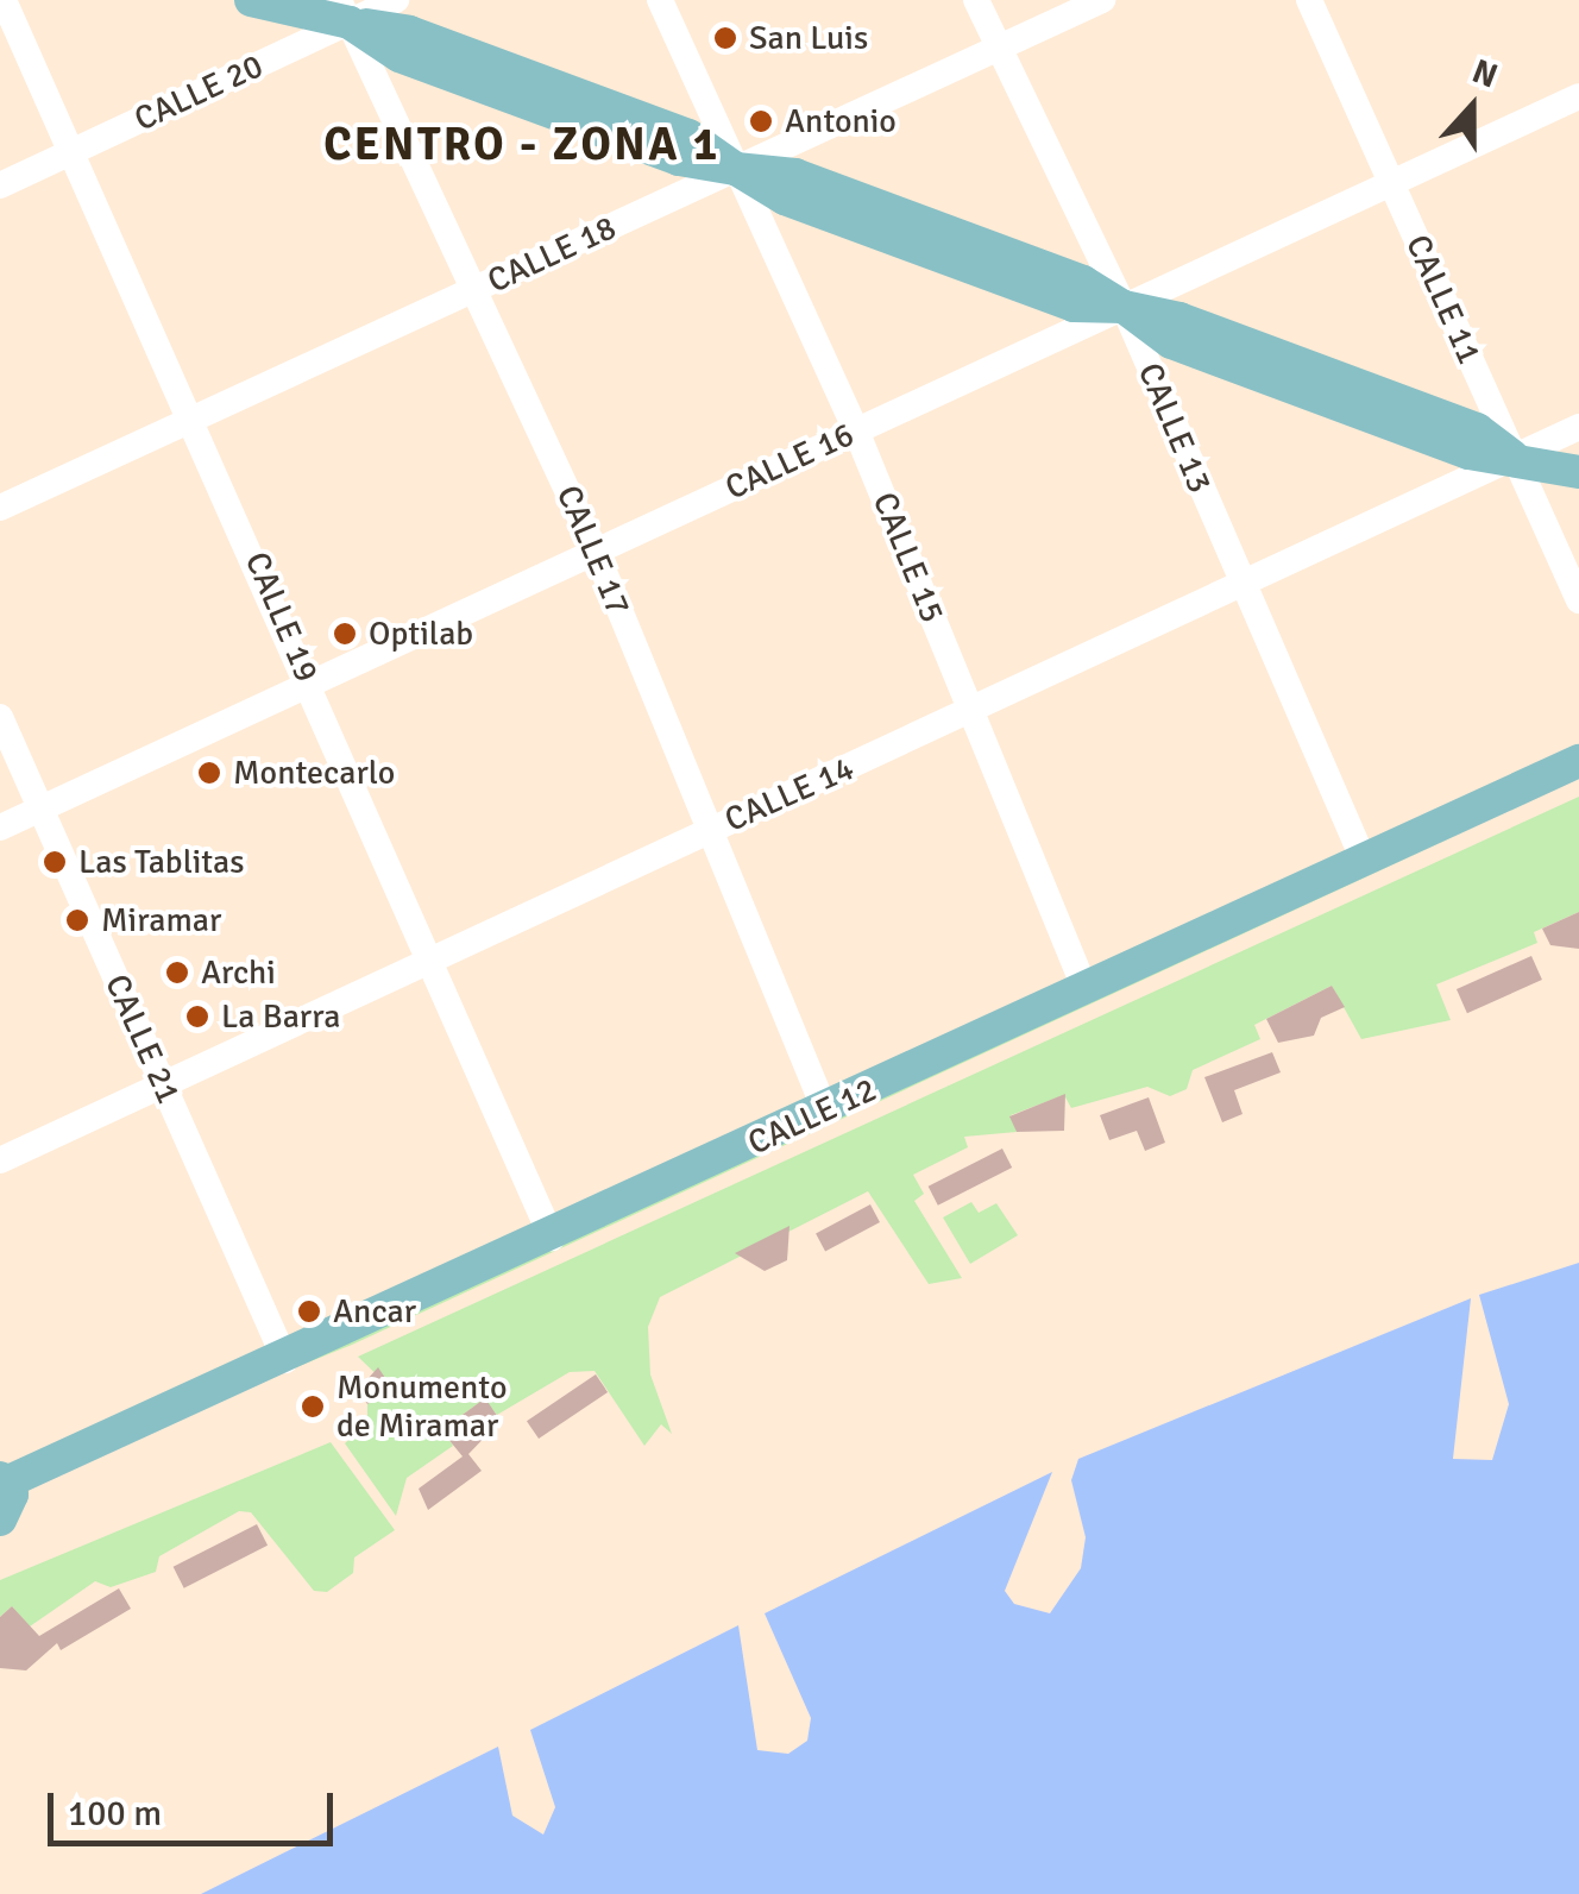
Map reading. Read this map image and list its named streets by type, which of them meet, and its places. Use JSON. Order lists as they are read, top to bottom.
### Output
{
  "streets": {
    "main road": ["CALLE 12"],
    "street": [
      "CALLE 20",
      "CALLE 18",
      "CALLE 11",
      "CALLE 13",
      "CALLE 16",
      "CALLE 17",
      "CALLE 15",
      "CALLE 19",
      "CALLE 14",
      "CALLE 21"
    ]
  },
  "crossings": [
    ["CALLE 20", "CALLE 17"],
    ["CALLE 20", "CALLE 19"],
    ["CALLE 18", "CALLE 13"],
    ["CALLE 18", "CALLE 17"],
    ["CALLE 18", "CALLE 15"],
    ["CALLE 18", "CALLE 19"],
    ["CALLE 11", "CALLE 16"],
    ["CALLE 11", "CALLE 14"],
    ["CALLE 13", "CALLE 16"],
    ["CALLE 13", "CALLE 14"],
    ["CALLE 13", "CALLE 12"],
    ["CALLE 16", "CALLE 17"],
    ["CALLE 16", "CALLE 15"],
    ["CALLE 16", "CALLE 19"],
    ["CALLE 16", "CALLE 21"],
    ["CALLE 17", "CALLE 14"],
    ["CALLE 17", "CALLE 12"],
    ["CALLE 15", "CALLE 14"],
    ["CALLE 15", "CALLE 12"],
    ["CALLE 19", "CALLE 14"],
    ["CALLE 19", "CALLE 12"],
    ["CALLE 14", "CALLE 21"],
    ["CALLE 21", "CALLE 12"]
  ],
  "districts": ["CENTRO - ZONA 1"],
  "places": [
    "San Luis",
    "Antonio",
    "Optilab",
    "Montecarlo",
    "Las Tablitas",
    "Miramar",
    "Archi",
    "La Barra",
    "Ancar",
    "Monumento de Miramar"
  ],
  "scale_bar": "100 m",
  "north": "top"
}
